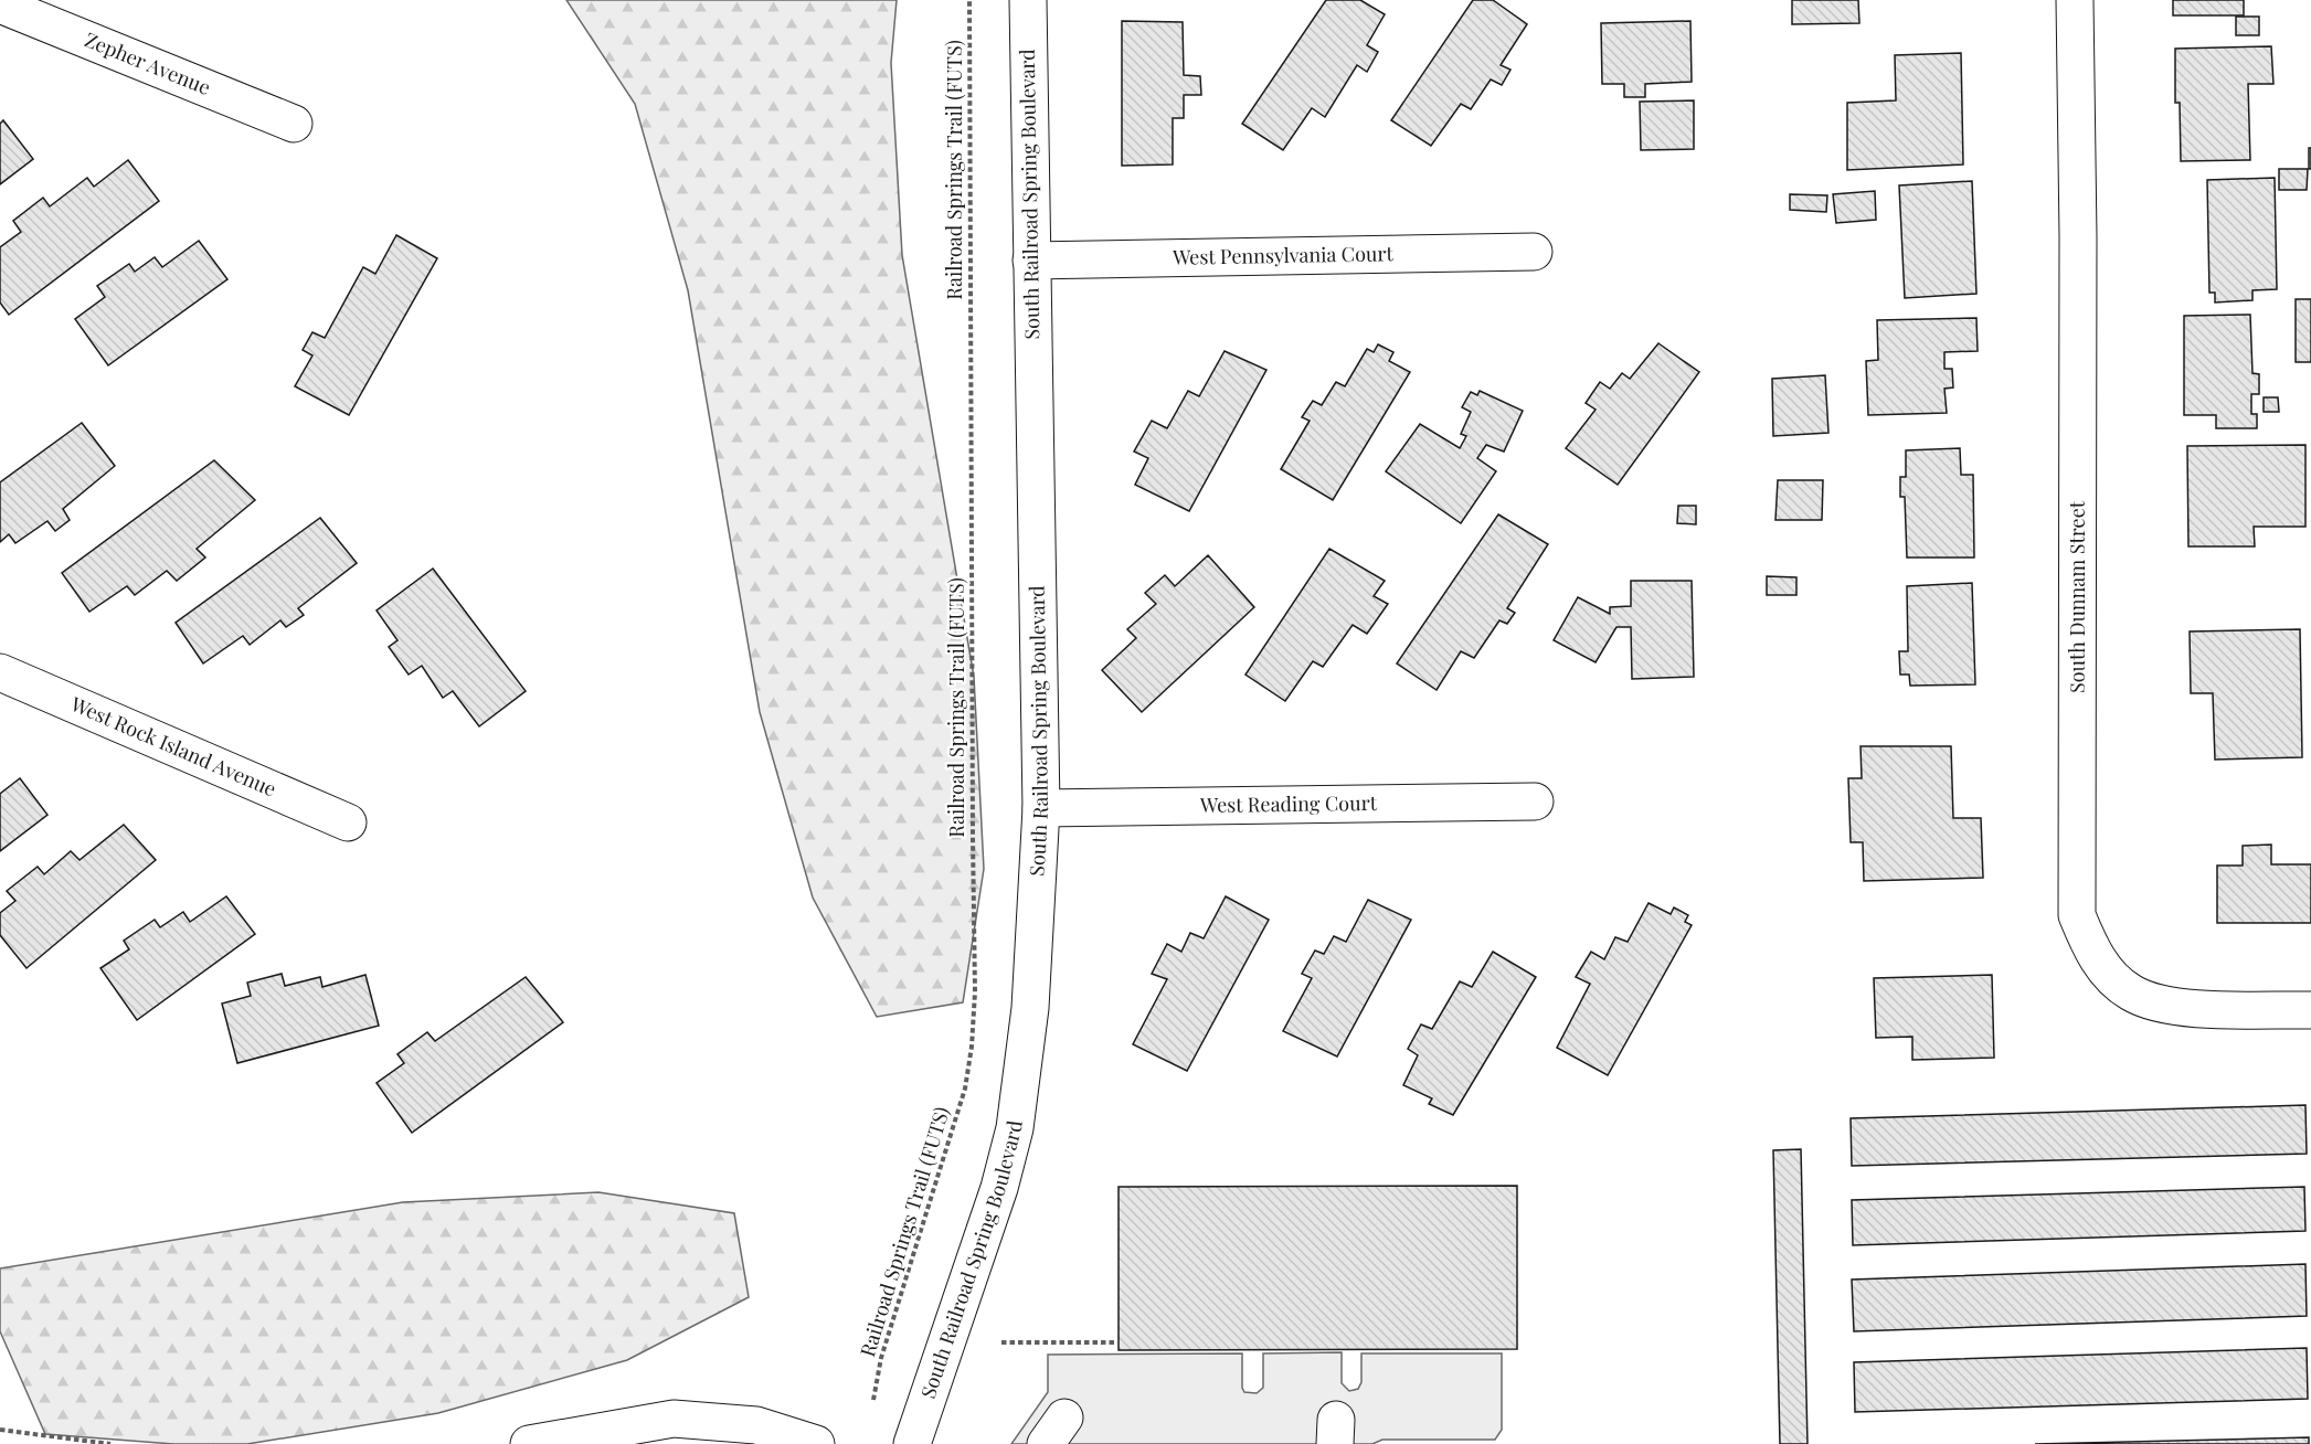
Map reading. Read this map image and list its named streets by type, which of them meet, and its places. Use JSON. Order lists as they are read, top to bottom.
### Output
{
  "streets": {
    "street": [
      "Zepher Avenue",
      "South Railroad Spring Boulevard",
      "West Pennsylvania Court",
      "South Dunnam Street",
      "West Rock Island Avenue",
      "West Reading Court"
    ],
    "path": ["Railroad Springs Trail (FUTS)"]
  },
  "crossings": [
    ["South Railroad Spring Boulevard", "West Pennsylvania Court"],
    ["South Railroad Spring Boulevard", "West Reading Court"]
  ]
}
